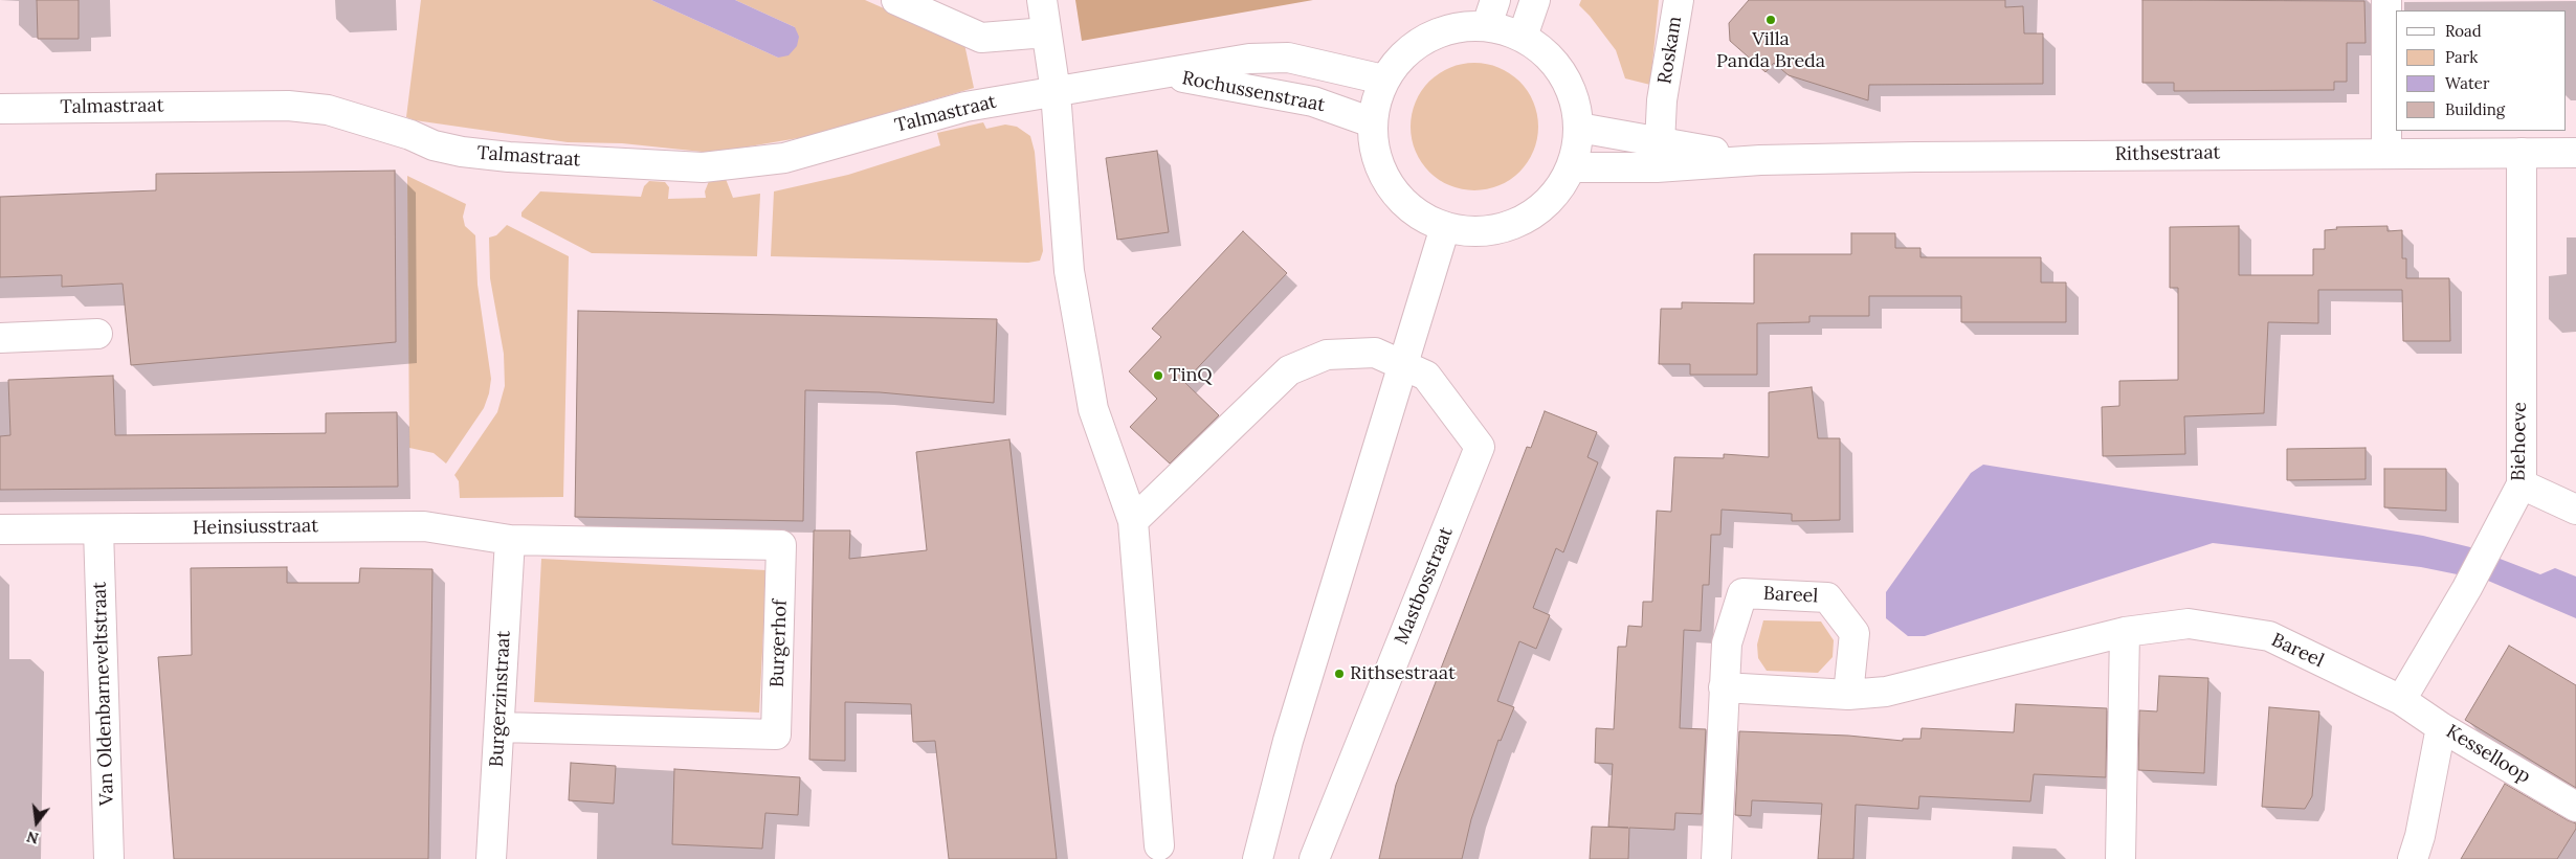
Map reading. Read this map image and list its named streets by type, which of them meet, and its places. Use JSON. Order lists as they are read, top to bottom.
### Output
{
  "streets": {
    "street": [
      "Roskam",
      "Rochussenstraat",
      "Talmastraat",
      "Rithsestraat",
      "Biehoeve",
      "Heinsiusstraat",
      "Mastbosstraat",
      "Bareel",
      "Burgerhof",
      "Van Oldenbarneveltstraat",
      "Burgerzinstraat",
      "Kesselloop"
    ]
  },
  "crossings": [
    ["Roskam", "Rithsestraat"],
    ["Rochussenstraat", "Talmastraat"],
    ["Rithsestraat", "Biehoeve"],
    ["Biehoeve", "Bareel"],
    ["Biehoeve", "Kesselloop"],
    ["Heinsiusstraat", "Burgerhof"],
    ["Heinsiusstraat", "Van Oldenbarneveltstraat"],
    ["Heinsiusstraat", "Burgerzinstraat"],
    ["Bareel", "Kesselloop"],
    ["Burgerhof", "Burgerzinstraat"]
  ],
  "places": ["Villa Panda Breda", "TinQ", "Rithsestraat"],
  "legend": [
    "Road",
    "Park",
    "Water",
    "Building"
  ],
  "north": "bottom"
}
